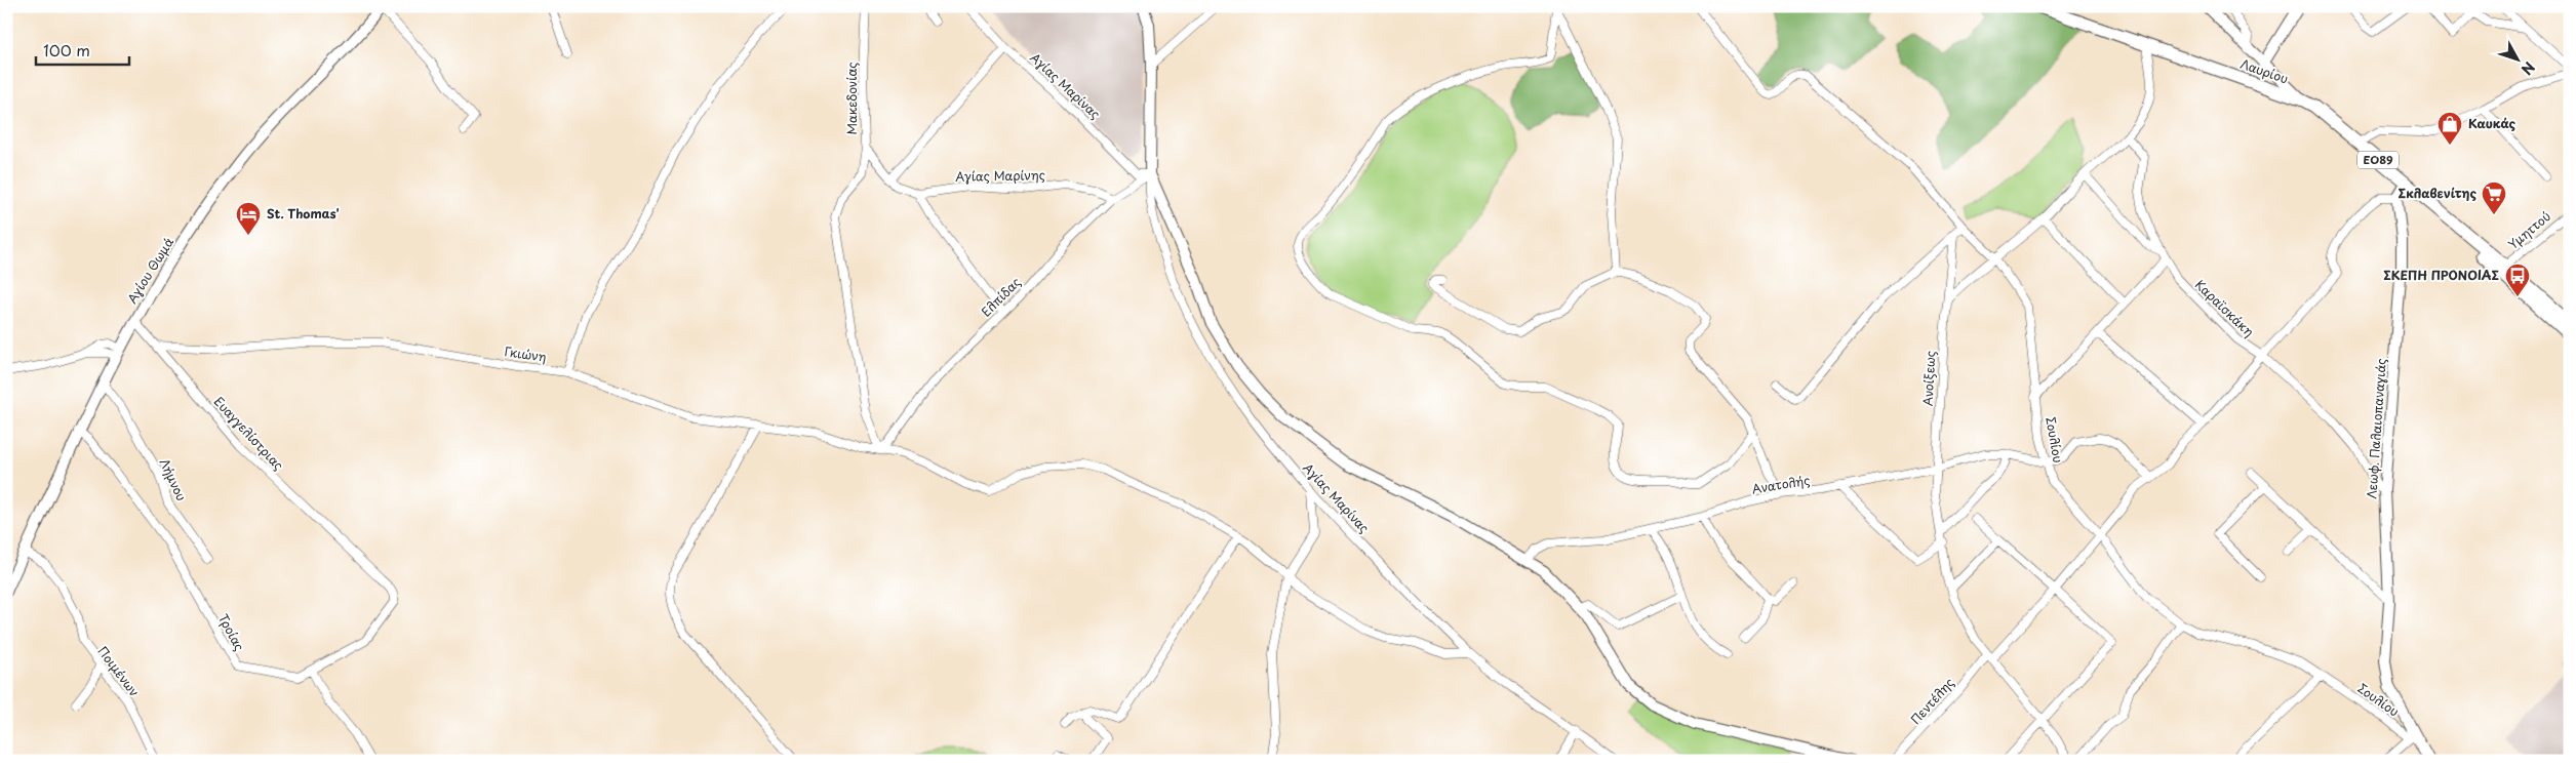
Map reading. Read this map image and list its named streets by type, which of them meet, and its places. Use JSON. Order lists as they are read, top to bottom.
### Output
{
  "streets": {
    "main road": ["Λαυρίου", "ΕΟ89"],
    "street": [
      "Αγίας Μαρίνας",
      "Μακεδονίας",
      "Αγίας Μαρίνης",
      "Υμηττού",
      "Αγίου Θωμά",
      "Ελπίδας",
      "Καραϊσκάκη",
      "Γκιώνη",
      "Ανοίξεως",
      "Λεωφ. Παλαιοπαναγιάς",
      "Ευαγγελίστριας",
      "Σουλίου",
      "Λήμνου",
      "Ανατολής",
      "Τροίας",
      "Ποιμένων",
      "Πεντέλης"
    ]
  },
  "crossings": [
    ["Λαυρίου", "Υμηττού"],
    ["Αγίας Μαρίνας", "Ελπίδας"],
    ["Μακεδονίας", "Αγίας Μαρίνης"],
    ["Αγίας Μαρίνης", "Ελπίδας"],
    ["Αγίου Θωμά", "Ευαγγελίστριας"],
    ["Αγίου Θωμά", "Λήμνου"],
    ["Αγίου Θωμά", "Τροίας"],
    ["Αγίου Θωμά", "Ποιμένων"],
    ["Ελπίδας", "Γκιώνη"],
    ["Καραϊσκάκη", "Λεωφ. Παλαιοπαναγιάς"],
    ["Καραϊσκάκη", "Πεντέλης"],
    ["Γκιώνη", "Ευαγγελίστριας"],
    ["Ανοίξεως", "Ανατολής"],
    ["Ανοίξεως", "Πεντέλης"],
    ["Λεωφ. Παλαιοπαναγιάς", "Σουλίου"],
    ["Λεωφ. Παλαιοπαναγιάς", "Πεντέλης"],
    ["Ευαγγελίστριας", "Τροίας"],
    ["Σουλίου", "Ανατολής"],
    ["Σουλίου", "Πεντέλης"]
  ],
  "places": {
    "shop": ["Καυκάς"],
    "supermarket": ["Σκλαβενίτης"],
    "hotel": ["St. Thomas'"],
    "bus stop": ["ΣΚΕΠΗ ΠΡΟΝΟΙΑΣ"]
  },
  "scale_bar": "100 m",
  "north": "bottom right"
}
